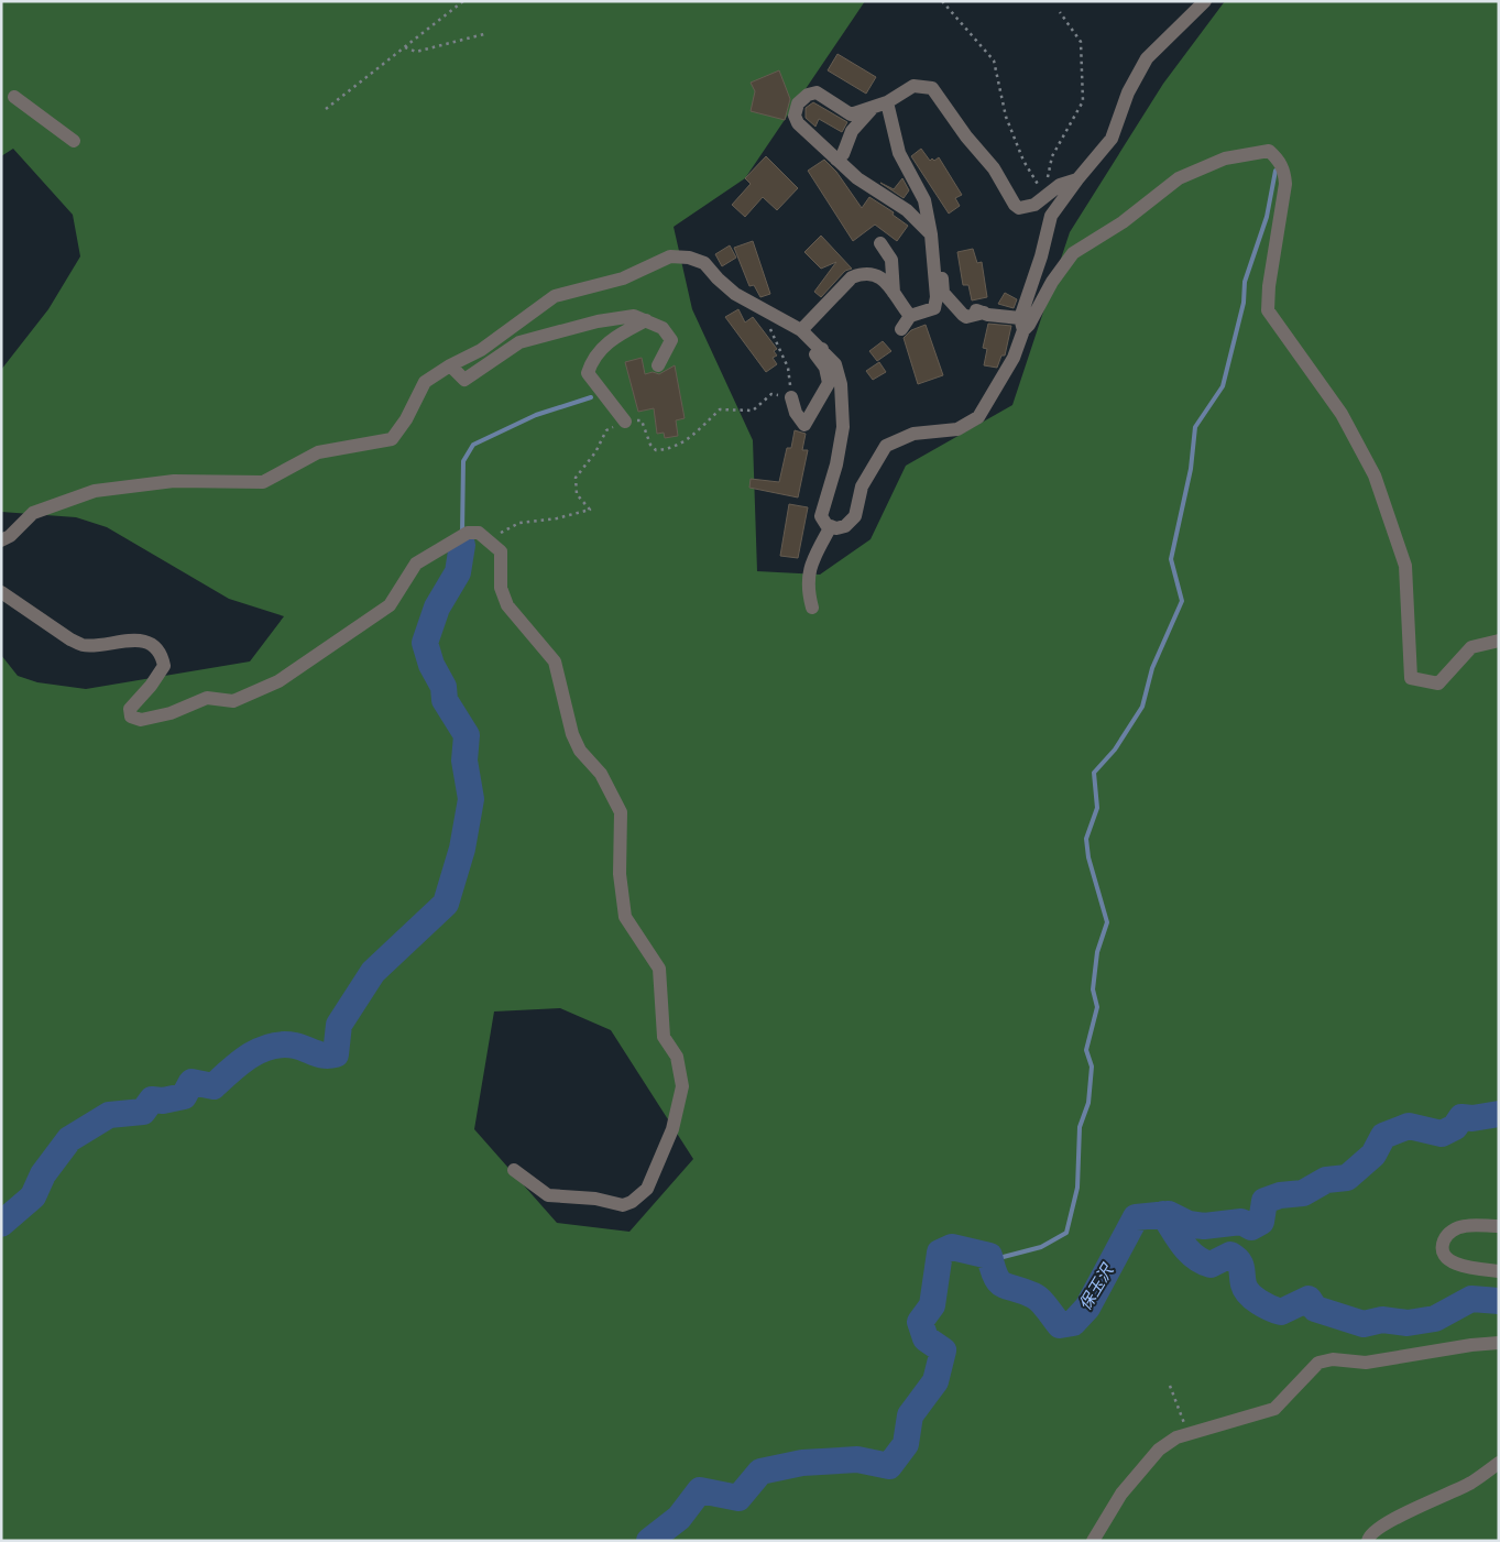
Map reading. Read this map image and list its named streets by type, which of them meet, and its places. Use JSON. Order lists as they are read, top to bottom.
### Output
{
  "water": ["保玉沢"]
}
